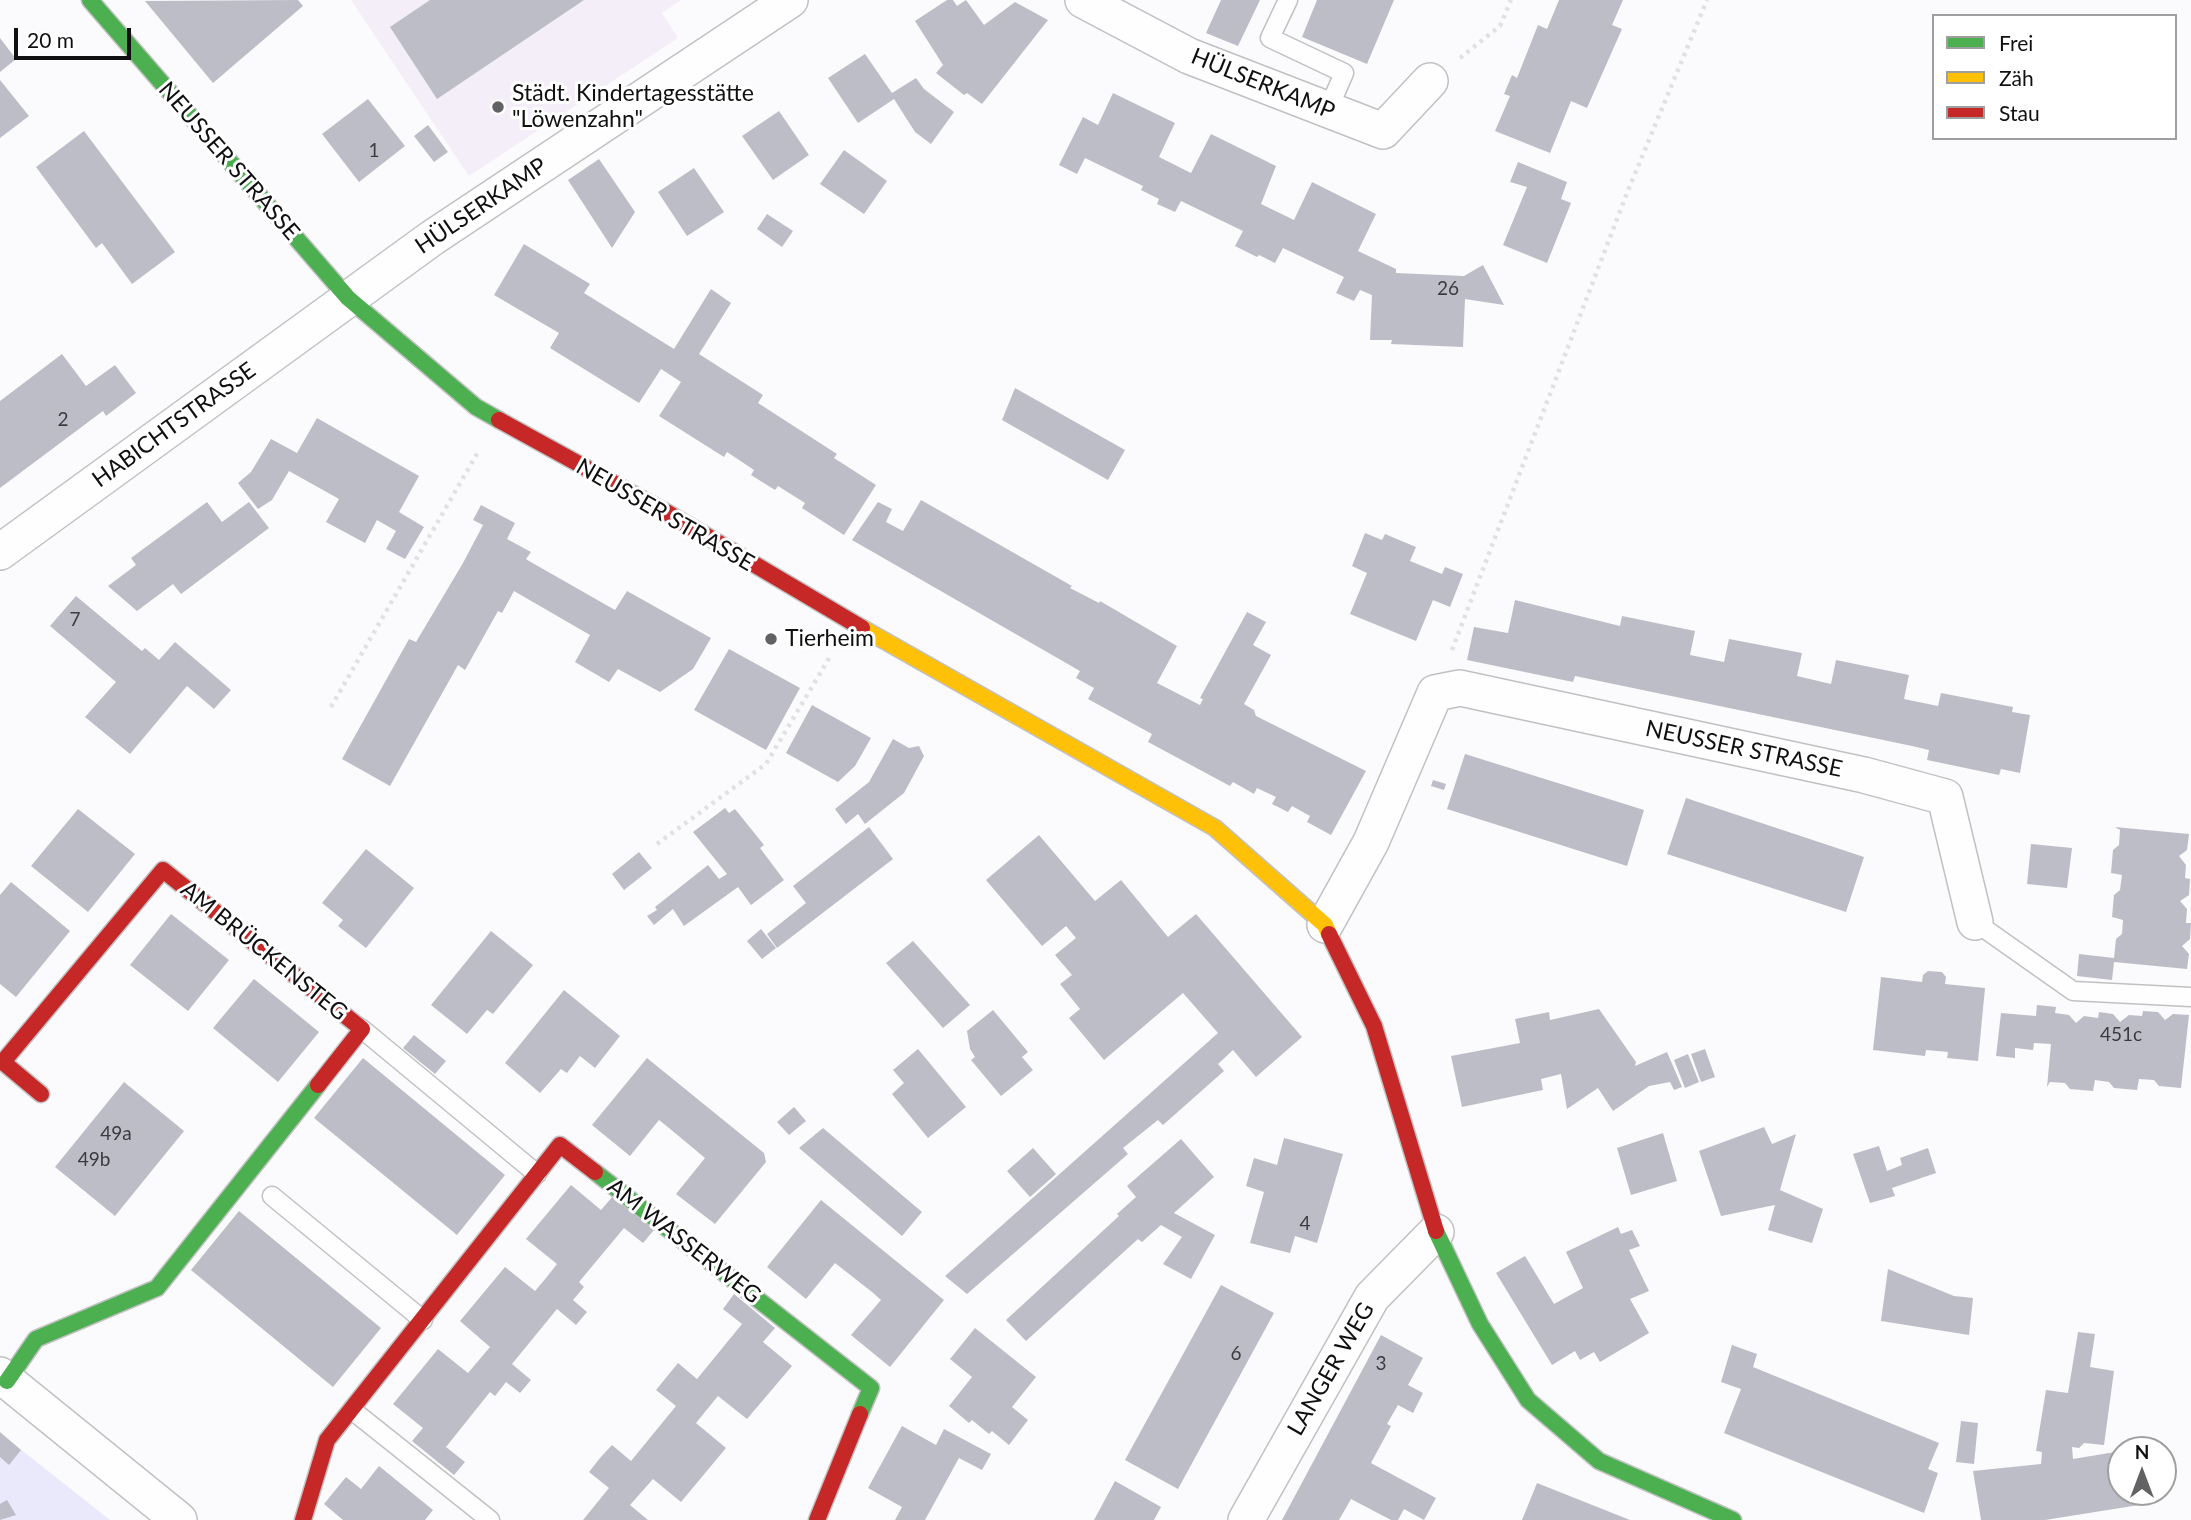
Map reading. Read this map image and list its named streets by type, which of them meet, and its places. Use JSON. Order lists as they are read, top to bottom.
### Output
{
  "streets": {
    "street": [
      "HÜLSERKAMP",
      "NEUSSER STRASSE",
      "HABICHTSTRASSE",
      "AM BRÜCKENSTEG",
      "AM WASSERWEG",
      "LANGER WEG"
    ]
  },
  "crossings": [
    ["HÜLSERKAMP", "NEUSSER STRASSE"],
    ["HÜLSERKAMP", "HABICHTSTRASSE"],
    ["NEUSSER STRASSE", "HABICHTSTRASSE"],
    ["NEUSSER STRASSE", "LANGER WEG"]
  ],
  "places": ["Städt. Kindertagesstätte \"Löwenzahn\"", "Tierheim"],
  "house_numbers": [
    "1",
    "26",
    "2",
    "7",
    "451c",
    "49a",
    "49b",
    "4",
    "6",
    "3"
  ],
  "legend": ["Frei", "Zäh", "Stau"],
  "scale_bar": "20 m",
  "north": "top"
}
